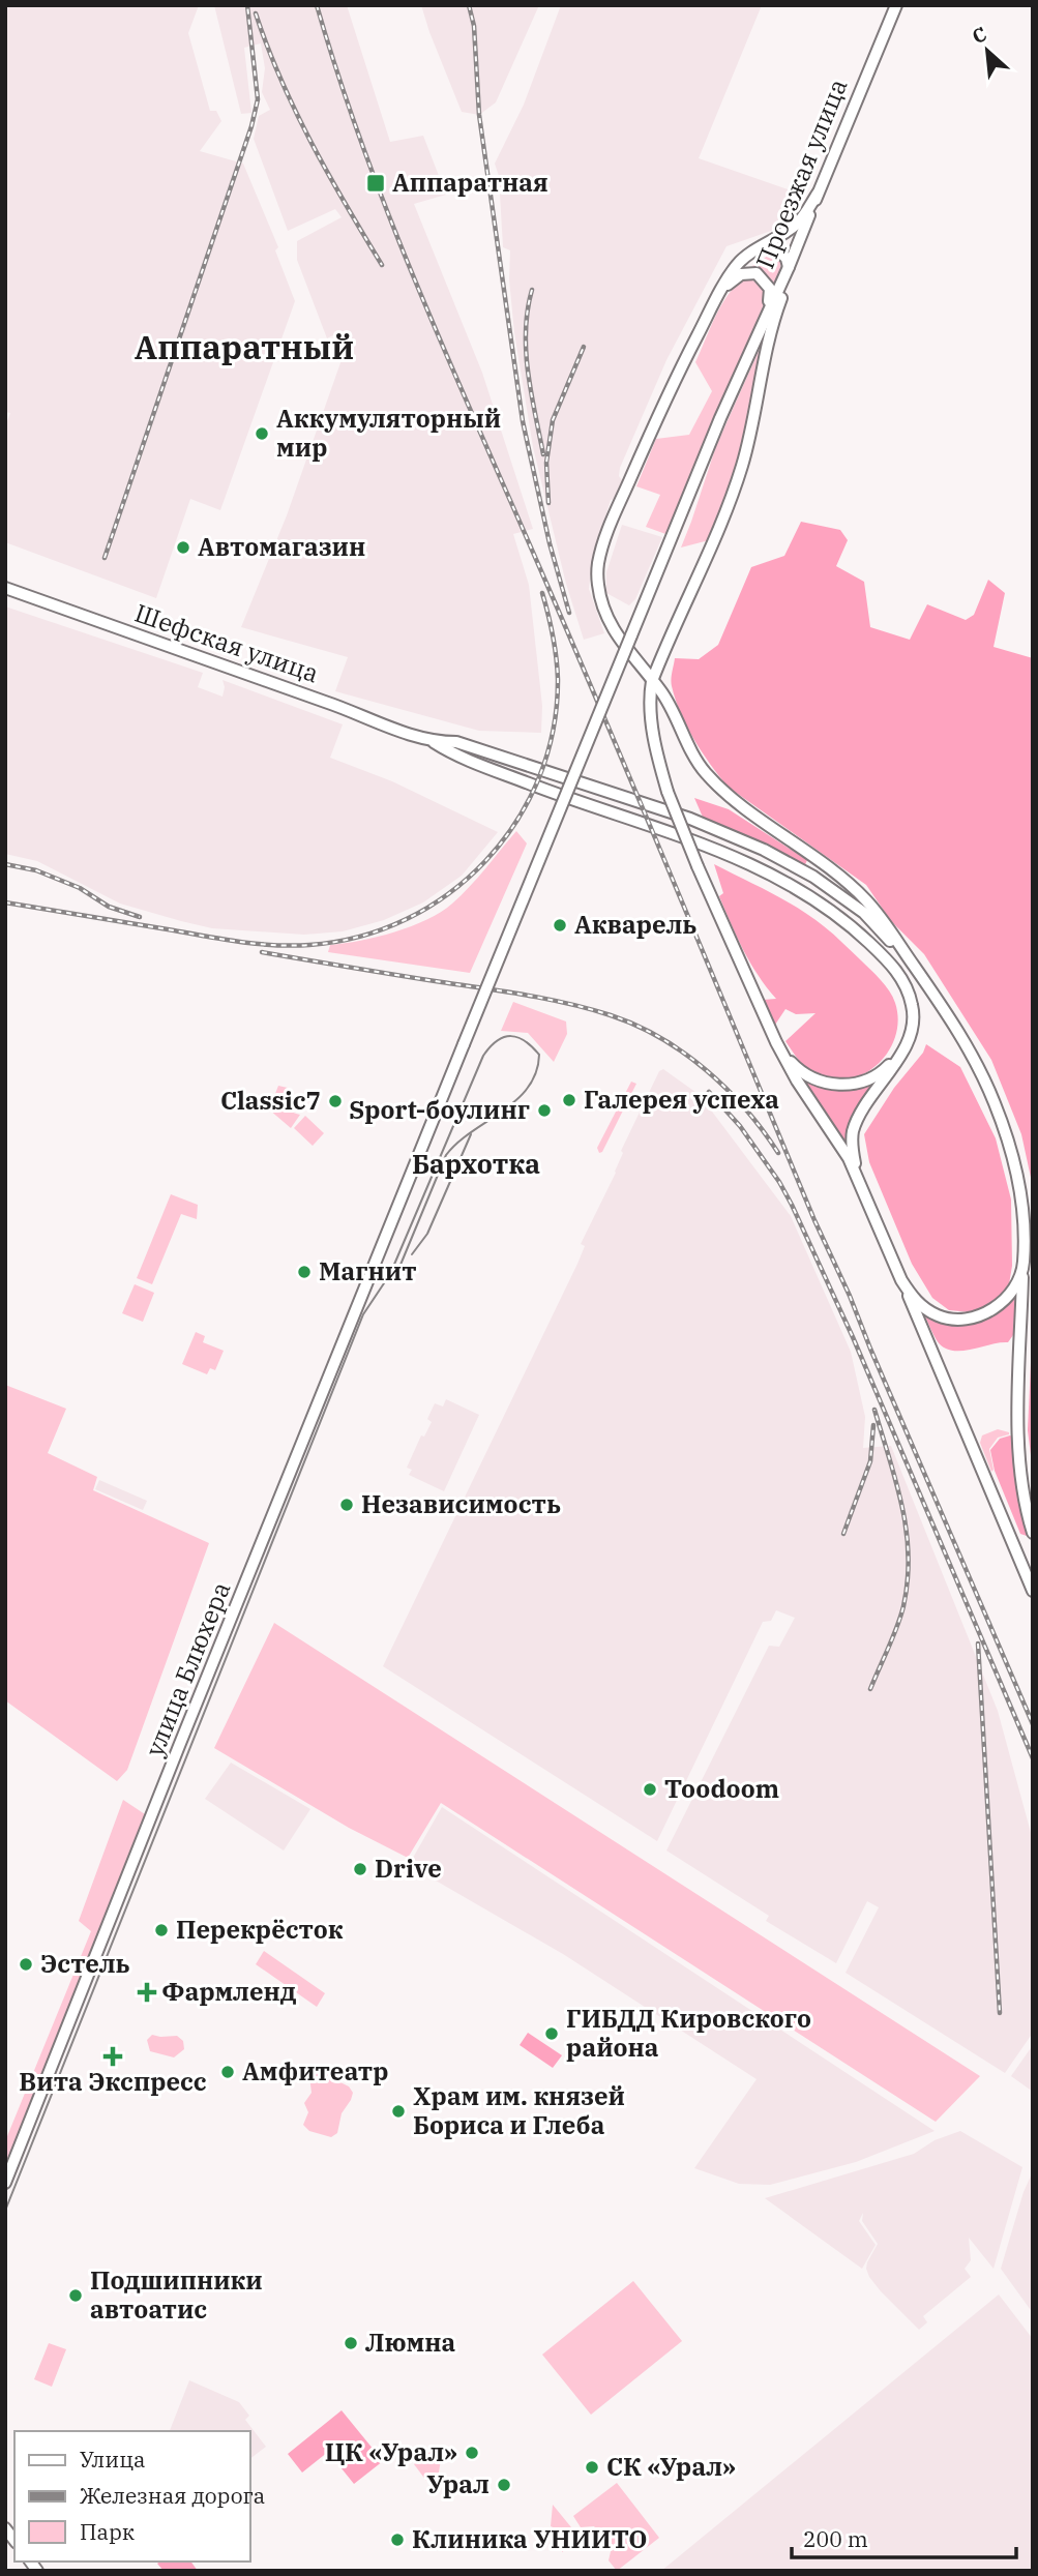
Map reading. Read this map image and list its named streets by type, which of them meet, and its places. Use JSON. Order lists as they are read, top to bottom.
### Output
{
  "streets": {
    "main road": ["Проезжая улица", "Шефская улица", "улица Блюхера"]
  },
  "crossings": [
    ["Проезжая улица", "улица Блюхера"]
  ],
  "districts": ["Аппаратный", "Бархотка"],
  "places": {
    "transit": ["Аппаратная"],
    "other": [
      "Аккумуляторный мир",
      "Автомагазин",
      "Акварель",
      "Галерея успеха",
      "Classic7",
      "Sport-боулинг",
      "Магнит",
      "Независимость",
      "Toodoom",
      "Drive",
      "Перекрёсток",
      "Эстель",
      "ГИБДД Кировского района",
      "Амфитеатр",
      "Храм им. князей Бориса и Глеба",
      "Подшипники автоатис",
      "Люмна",
      "ЦК «Урал»",
      "СК «Урал»",
      "Урал",
      "Клиника УНИИТО"
    ],
    "health": ["Фармленд", "Вита Экспресс"]
  },
  "legend": ["Улица", "Железная дорога", "Парк"],
  "scale_bar": "200 m",
  "north": "top left"
}
